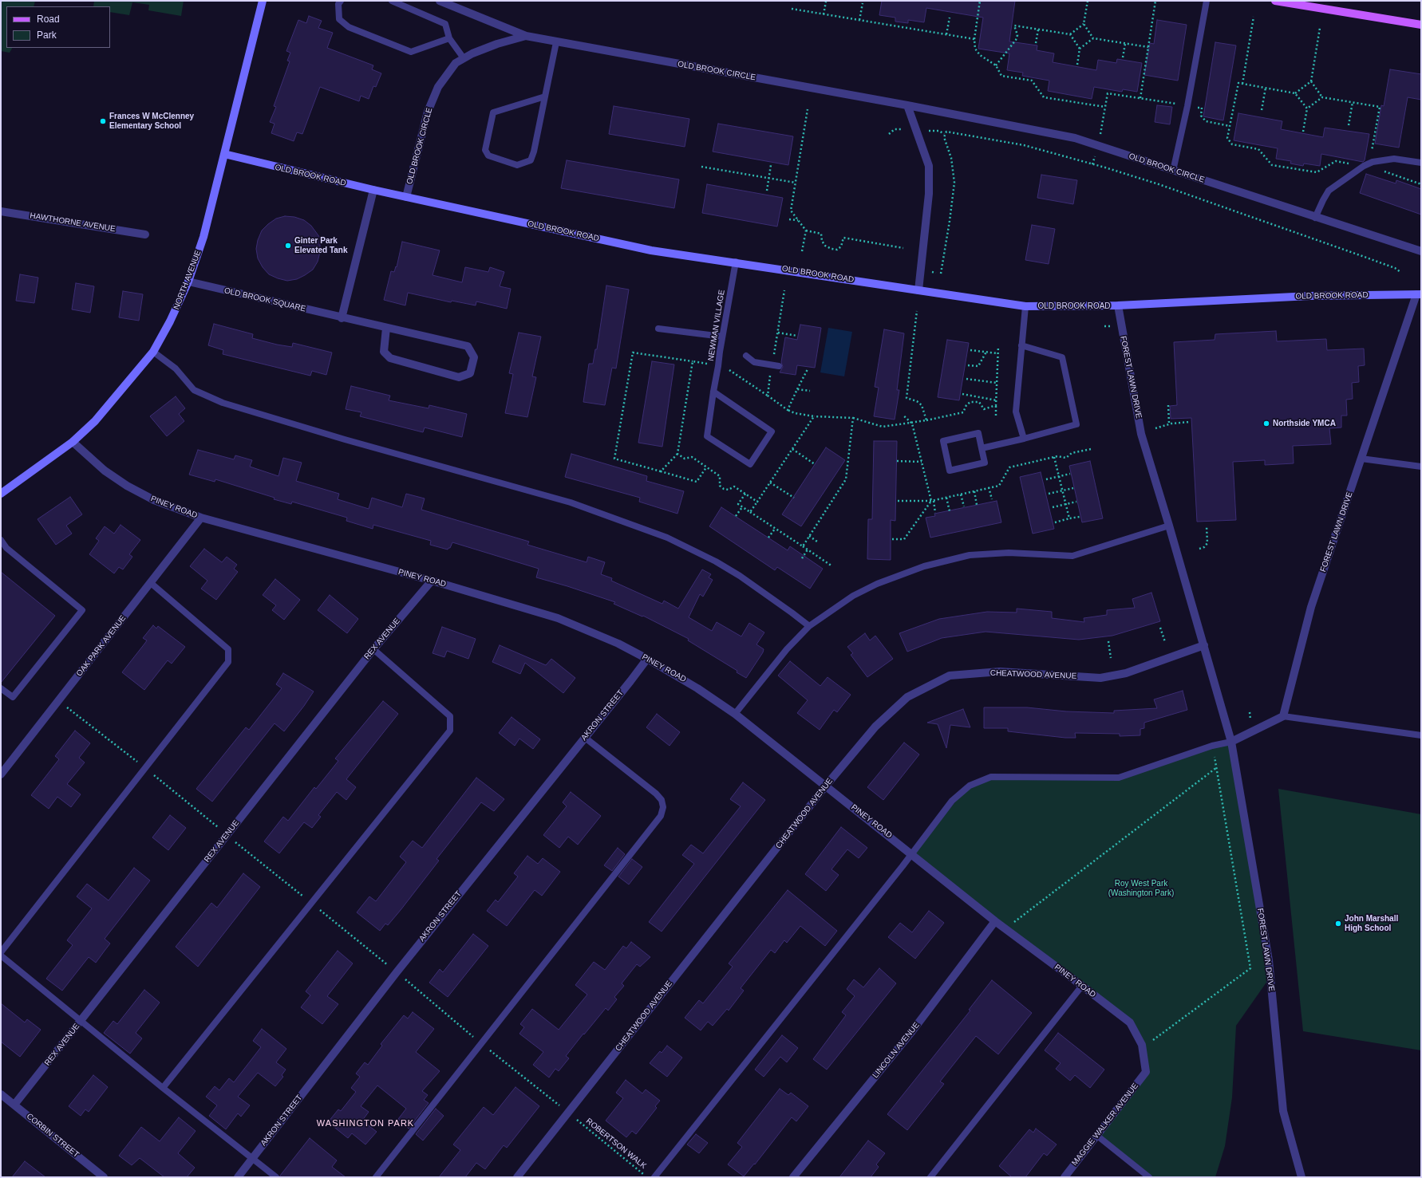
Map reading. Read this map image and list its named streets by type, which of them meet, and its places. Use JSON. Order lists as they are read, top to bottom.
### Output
{
  "streets": {
    "street": [
      "OLD BROOK CIRCLE",
      "OLD BROOK ROAD",
      "HAWTHORNE AVENUE",
      "NORTH AVENUE",
      "OLD BROOK SQUARE",
      "FOREST LAWN DRIVE",
      "PINEY ROAD",
      "REX AVENUE",
      "OAK PARK AVENUE",
      "CHEATWOOD AVENUE",
      "AKRON STREET",
      "LINCOLN AVENUE",
      "MAGGIE WALKER AVENUE",
      "CORBIN STREET"
    ],
    "lane": ["NEWMAN VILLAGE"],
    "path": ["ROBERTSON WALK"]
  },
  "crossings": [
    ["OLD BROOK CIRCLE", "OLD BROOK ROAD"],
    ["OLD BROOK ROAD", "NORTH AVENUE"],
    ["OLD BROOK ROAD", "NEWMAN VILLAGE"],
    ["OLD BROOK ROAD", "FOREST LAWN DRIVE"],
    ["NORTH AVENUE", "OLD BROOK SQUARE"],
    ["NORTH AVENUE", "PINEY ROAD"],
    ["FOREST LAWN DRIVE", "CHEATWOOD AVENUE"],
    ["PINEY ROAD", "REX AVENUE"],
    ["PINEY ROAD", "OAK PARK AVENUE"],
    ["PINEY ROAD", "CHEATWOOD AVENUE"],
    ["PINEY ROAD", "AKRON STREET"],
    ["PINEY ROAD", "LINCOLN AVENUE"],
    ["PINEY ROAD", "MAGGIE WALKER AVENUE"],
    ["REX AVENUE", "CORBIN STREET"]
  ],
  "districts": ["WASHINGTON PARK"],
  "parks": ["Roy West Park (Washington Park)"],
  "places": [
    "Frances W McClenney Elementary School",
    "Ginter Park Elevated Tank",
    "Northside YMCA",
    "John Marshall High School"
  ],
  "legend": ["Road", "Park"]
}
